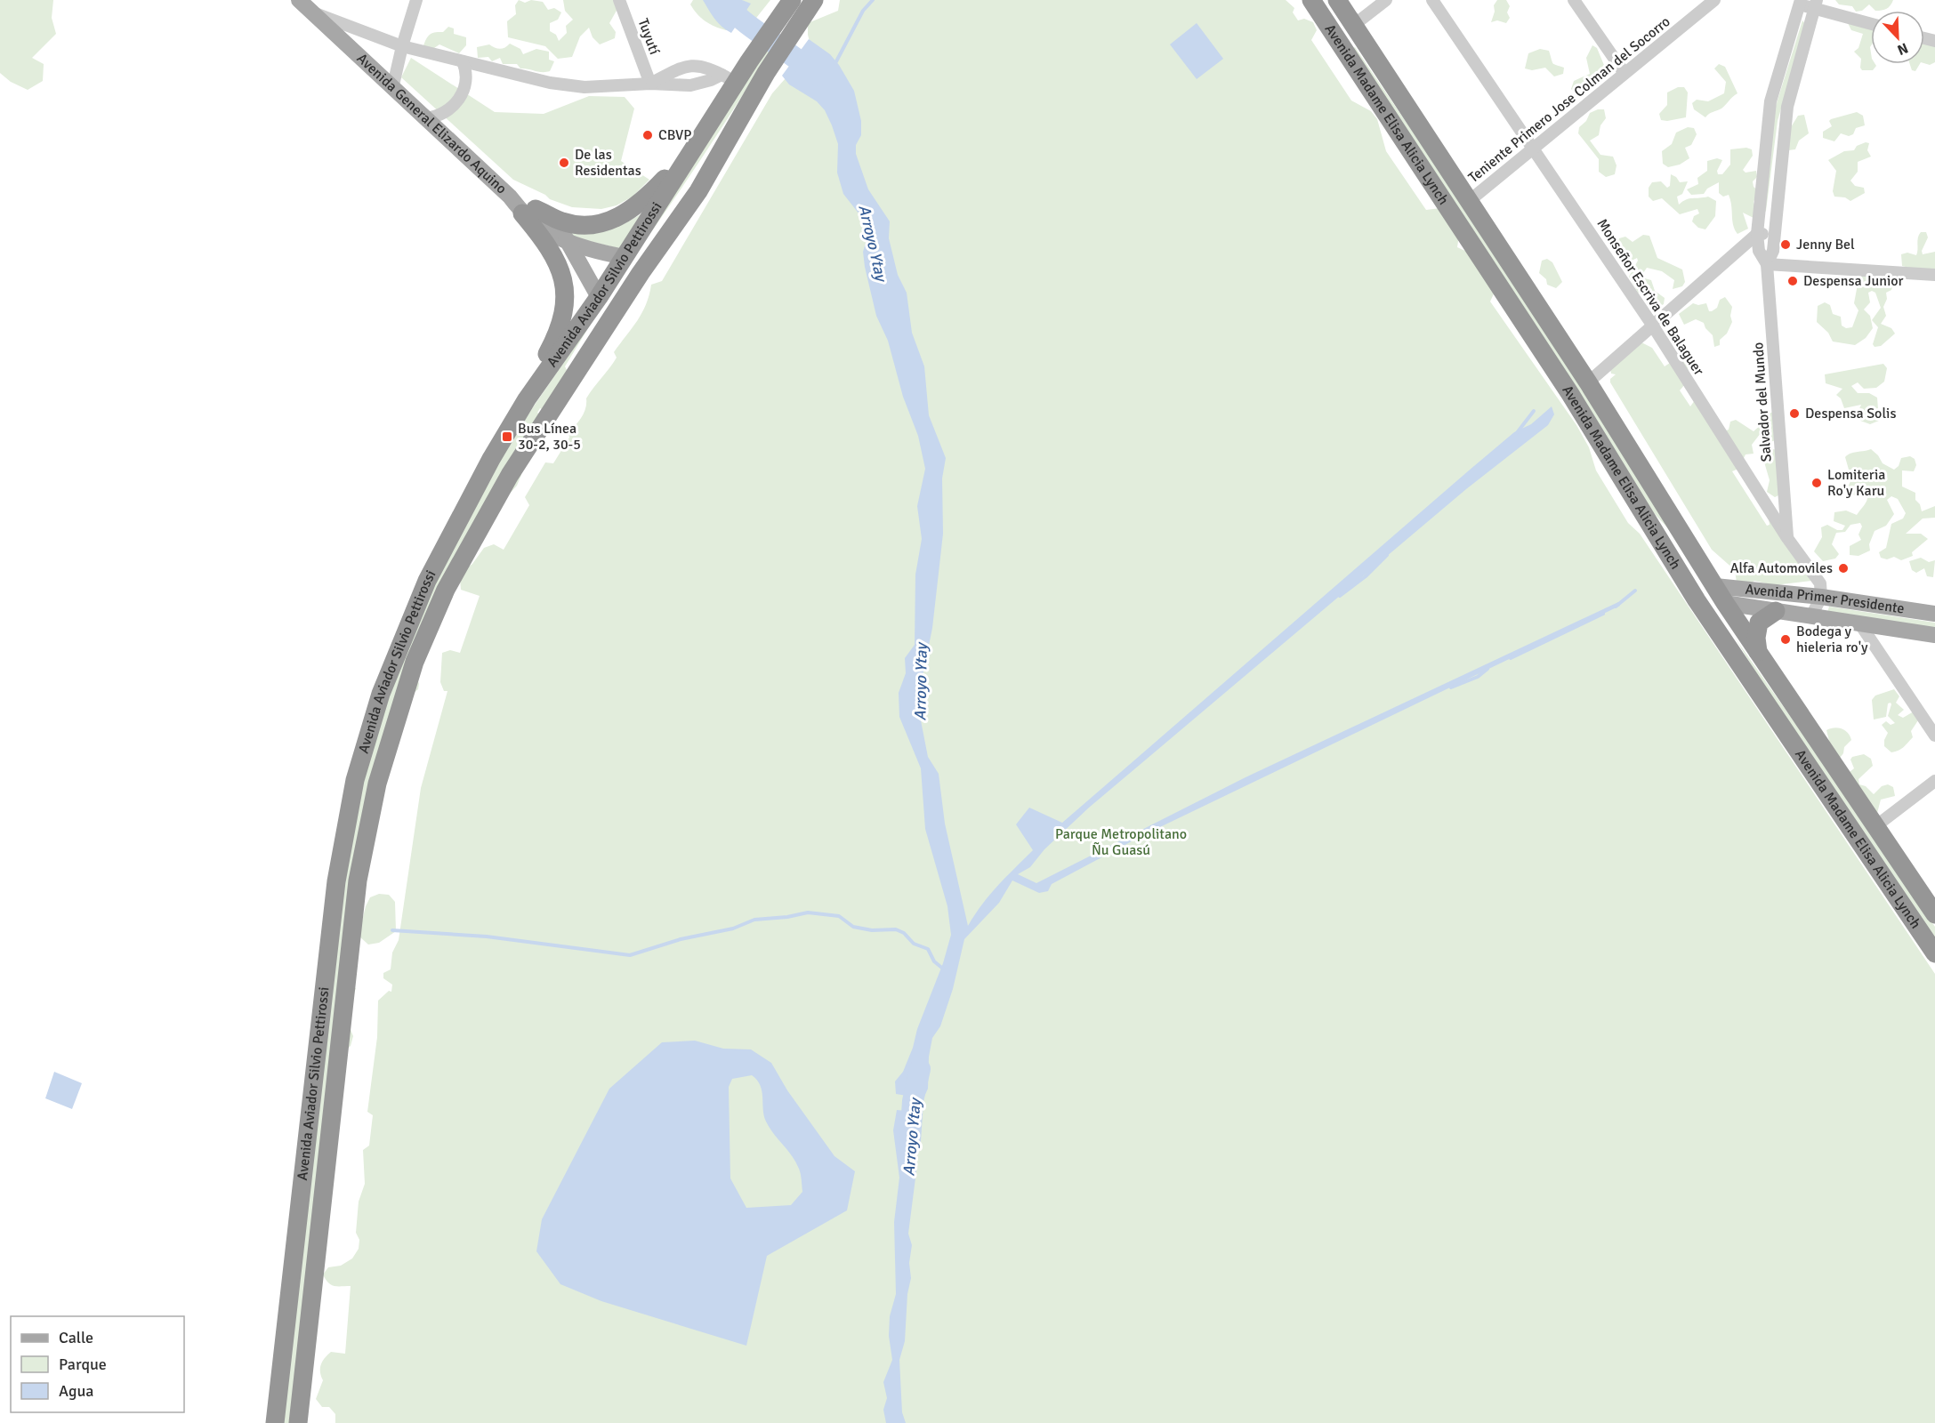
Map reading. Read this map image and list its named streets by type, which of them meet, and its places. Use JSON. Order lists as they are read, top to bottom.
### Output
{
  "streets": {
    "highway": ["Avenida Madame Elisa Alicia Lynch", "Avenida Aviador Silvio Pettirossi"],
    "main road": ["Avenida General Elizardo Aquino", "Avenida Primer Presidente"],
    "street": [
      "Tuyutí",
      "Teniente Primero Jose Colman del Socorro",
      "Monseñor Escriva de Balaguer",
      "Salvador del Mundo"
    ]
  },
  "crossings": [
    ["Teniente Primero Jose Colman del Socorro", "Avenida Madame Elisa Alicia Lynch"],
    ["Teniente Primero Jose Colman del Socorro", "Monseñor Escriva de Balaguer"],
    ["Avenida Madame Elisa Alicia Lynch", "Avenida Primer Presidente"],
    ["Monseñor Escriva de Balaguer", "Salvador del Mundo"],
    ["Monseñor Escriva de Balaguer", "Avenida Primer Presidente"]
  ],
  "water": ["Arroyo Ytay"],
  "parks": ["Parque Metropolitano Ñu Guasú"],
  "places": {
    "other": [
      "CBVP",
      "De las Residentas",
      "Jenny Bel",
      "Despensa Junior",
      "Despensa Solis",
      "Lomiteria Ro'y Karu",
      "Alfa Automoviles",
      "Bodega y hieleria ro'y"
    ],
    "transit": ["Bus Línea 30-2, 30-5"]
  },
  "legend": ["Calle", "Parque", "Agua"],
  "north": "bottom right"
}
